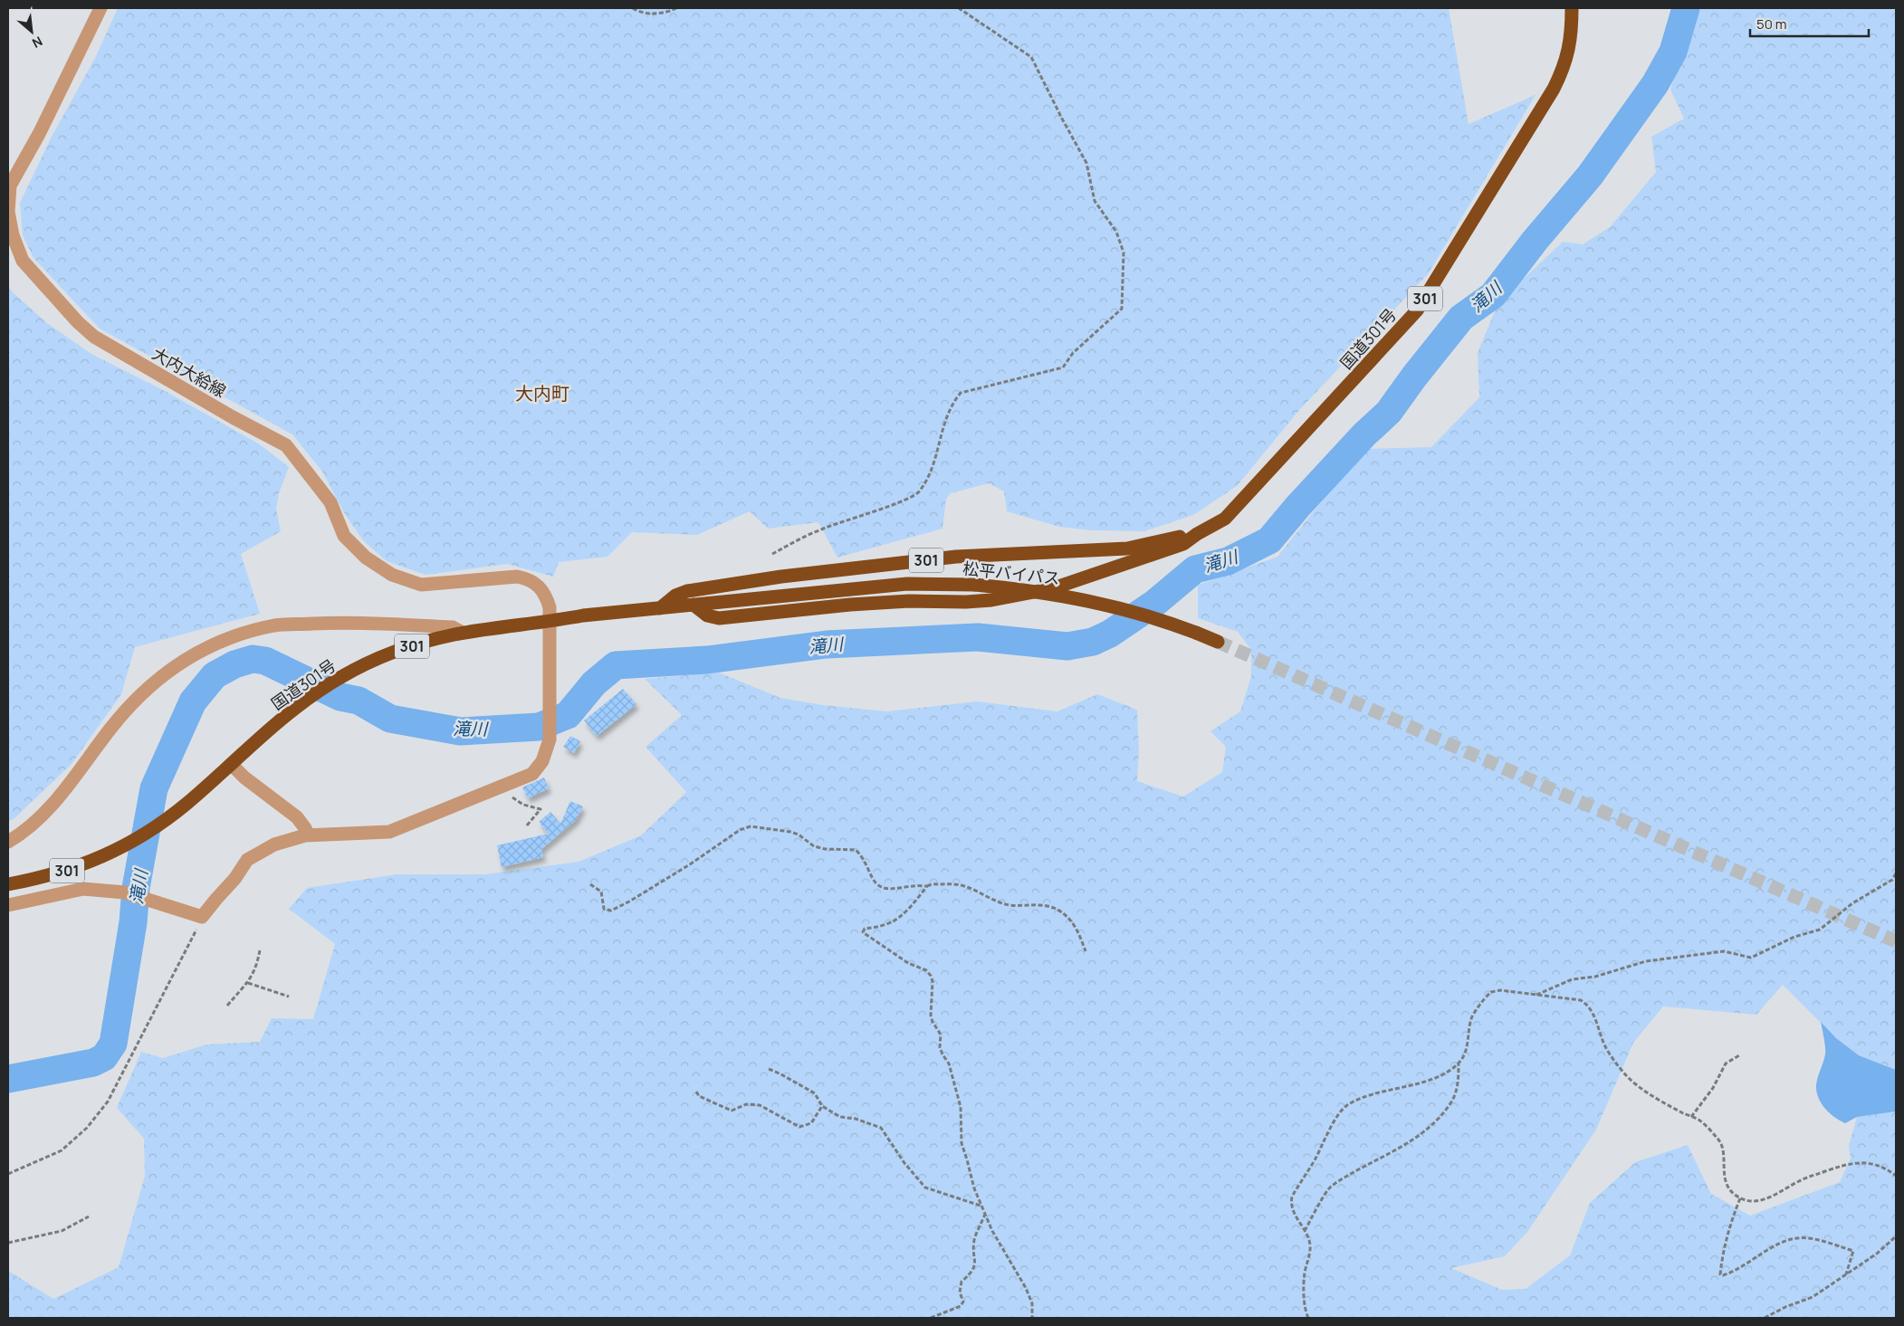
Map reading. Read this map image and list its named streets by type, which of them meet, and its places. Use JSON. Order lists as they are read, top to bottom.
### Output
{
  "streets": {
    "highway": ["301", "国道301号", "松平バイパス"],
    "street": ["大内大給線"]
  },
  "crossings": [
    ["301", "国道301号"],
    ["301", "松平バイパス"],
    ["国道301号", "大内大給線"],
    ["国道301号", "松平バイパス"]
  ],
  "districts": ["大内町"],
  "water": ["滝川"],
  "scale_bar": "50 m",
  "north": "bottom right"
}
